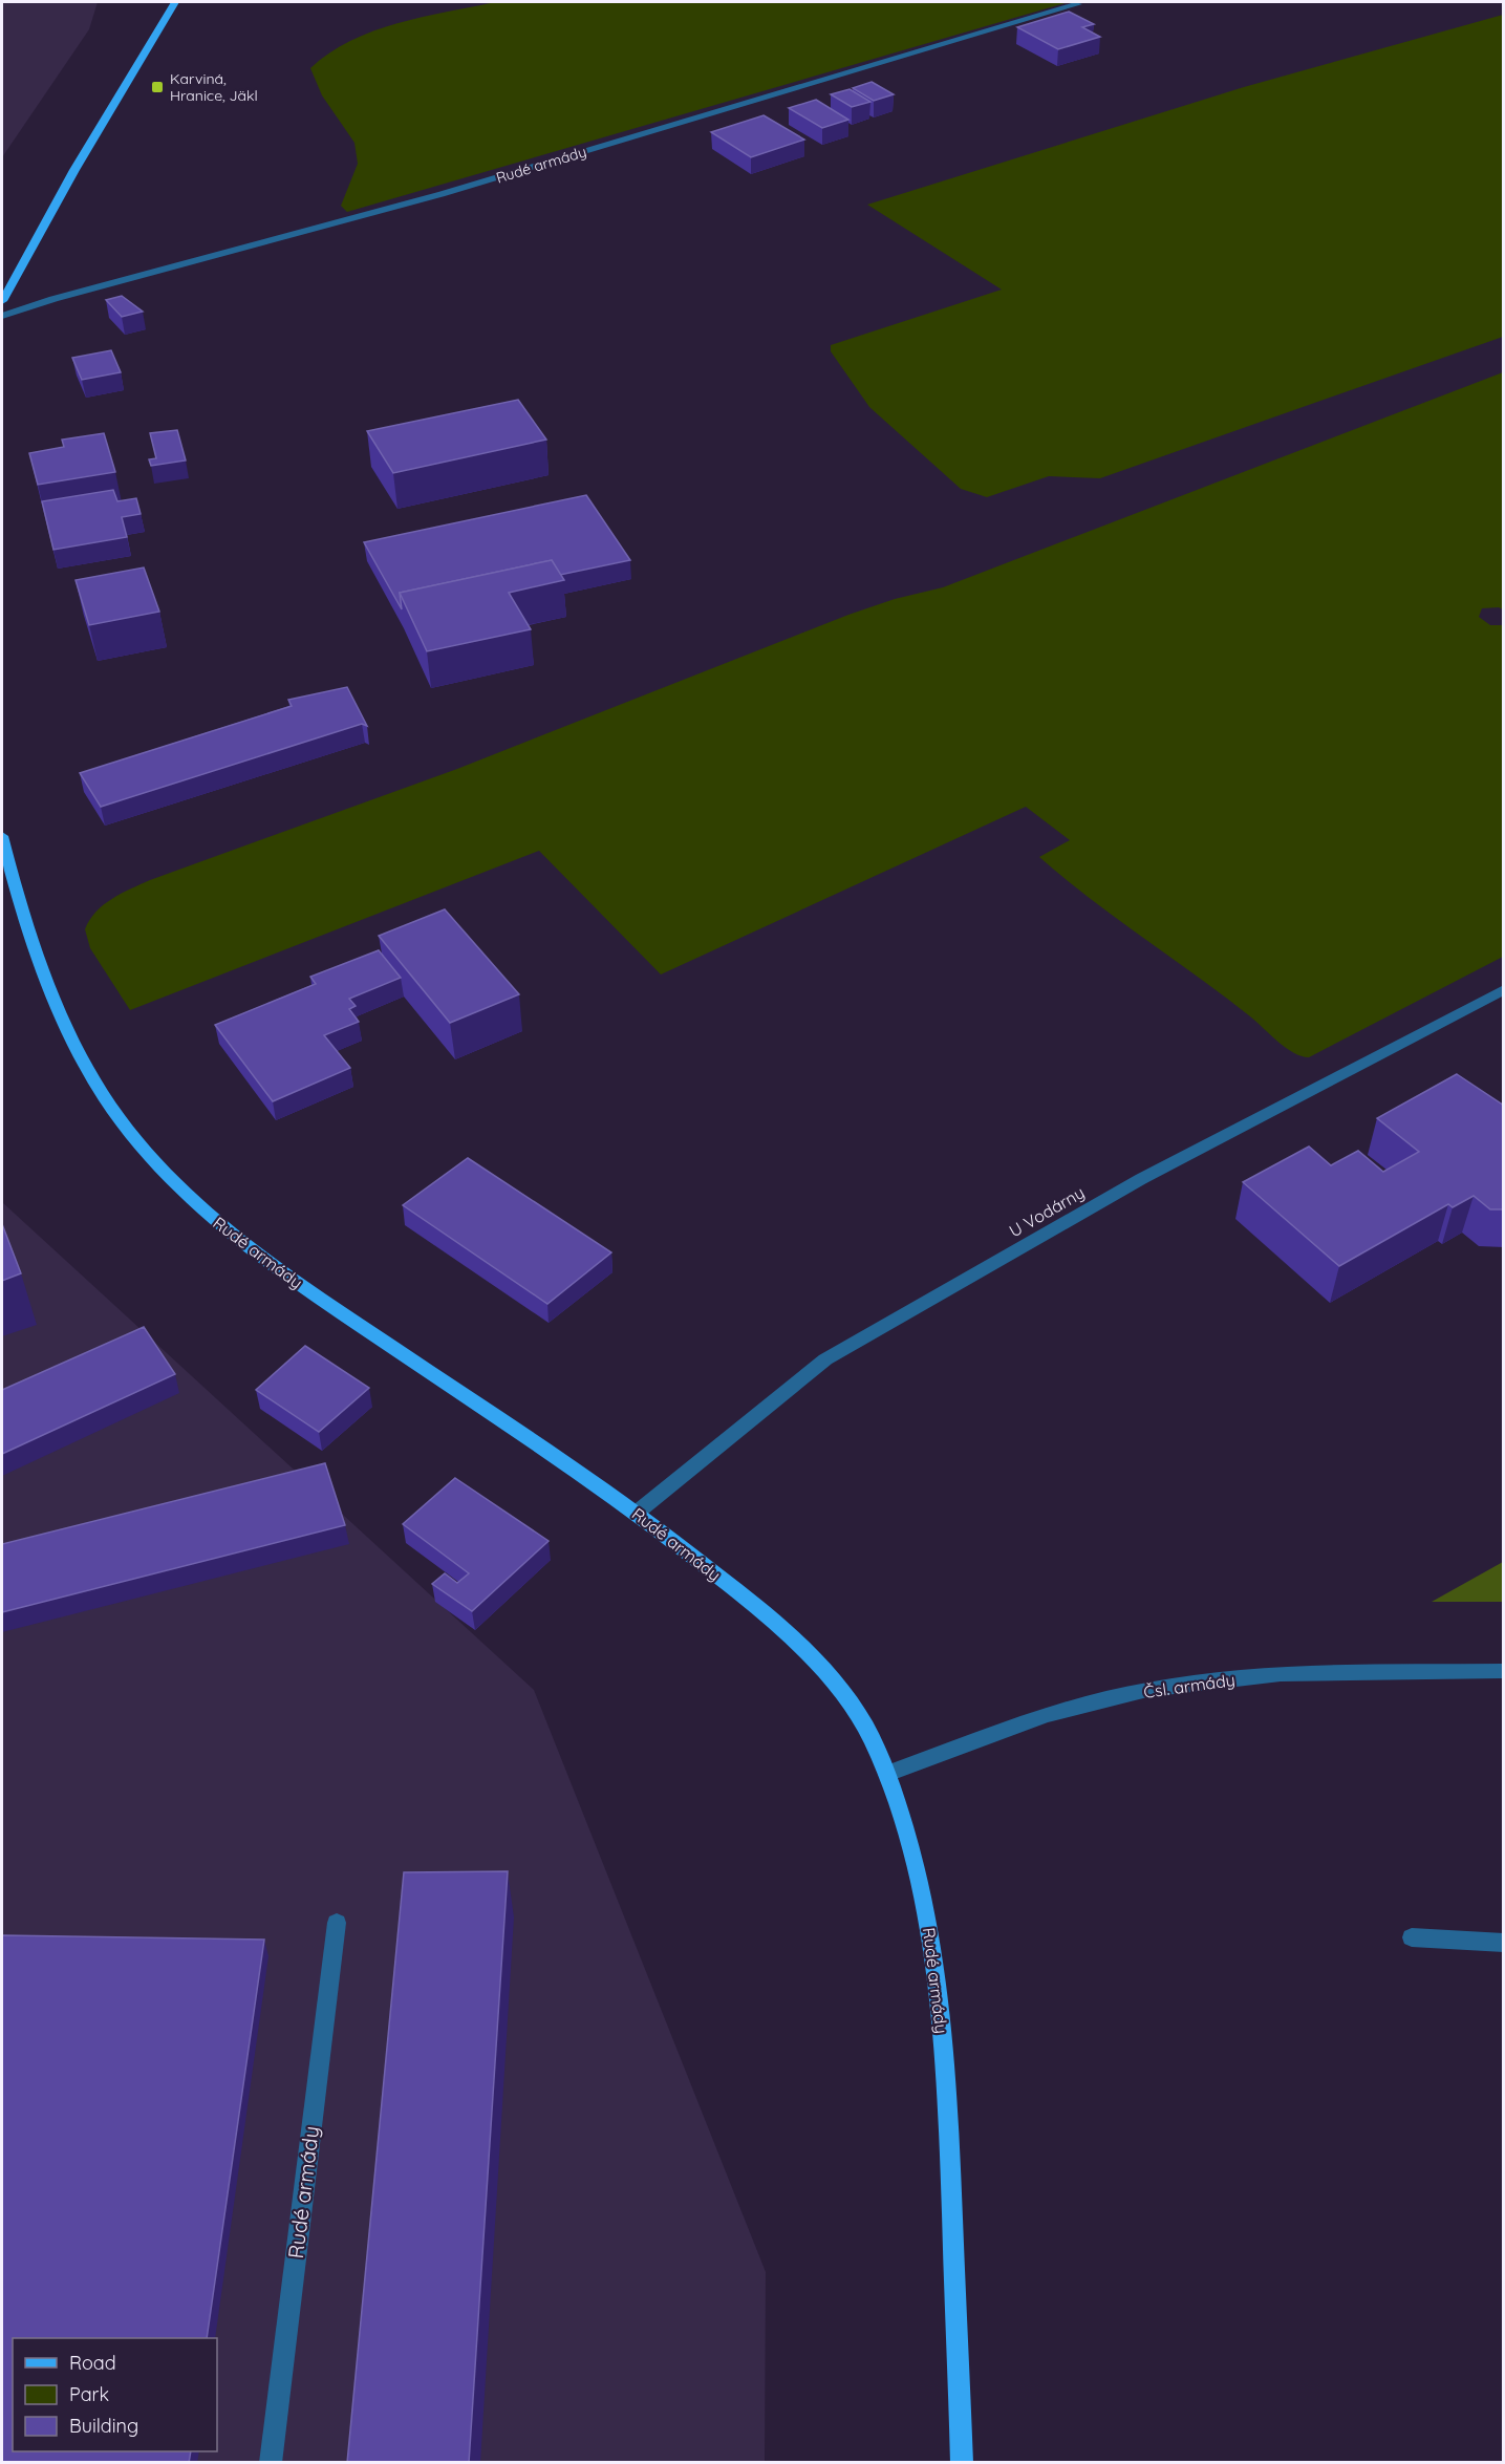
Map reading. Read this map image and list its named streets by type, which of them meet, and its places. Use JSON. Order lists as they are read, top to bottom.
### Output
{
  "streets": {
    "main road": ["Rudé armády"],
    "street": ["U Vodárny", "Čsl. armády"]
  },
  "crossings": [
    ["Rudé armády", "U Vodárny"],
    ["Rudé armády", "Čsl. armády"]
  ],
  "places": {
    "transit": ["Karviná, Hranice, Jäkl"]
  },
  "legend": ["Road", "Park", "Building"]
}
